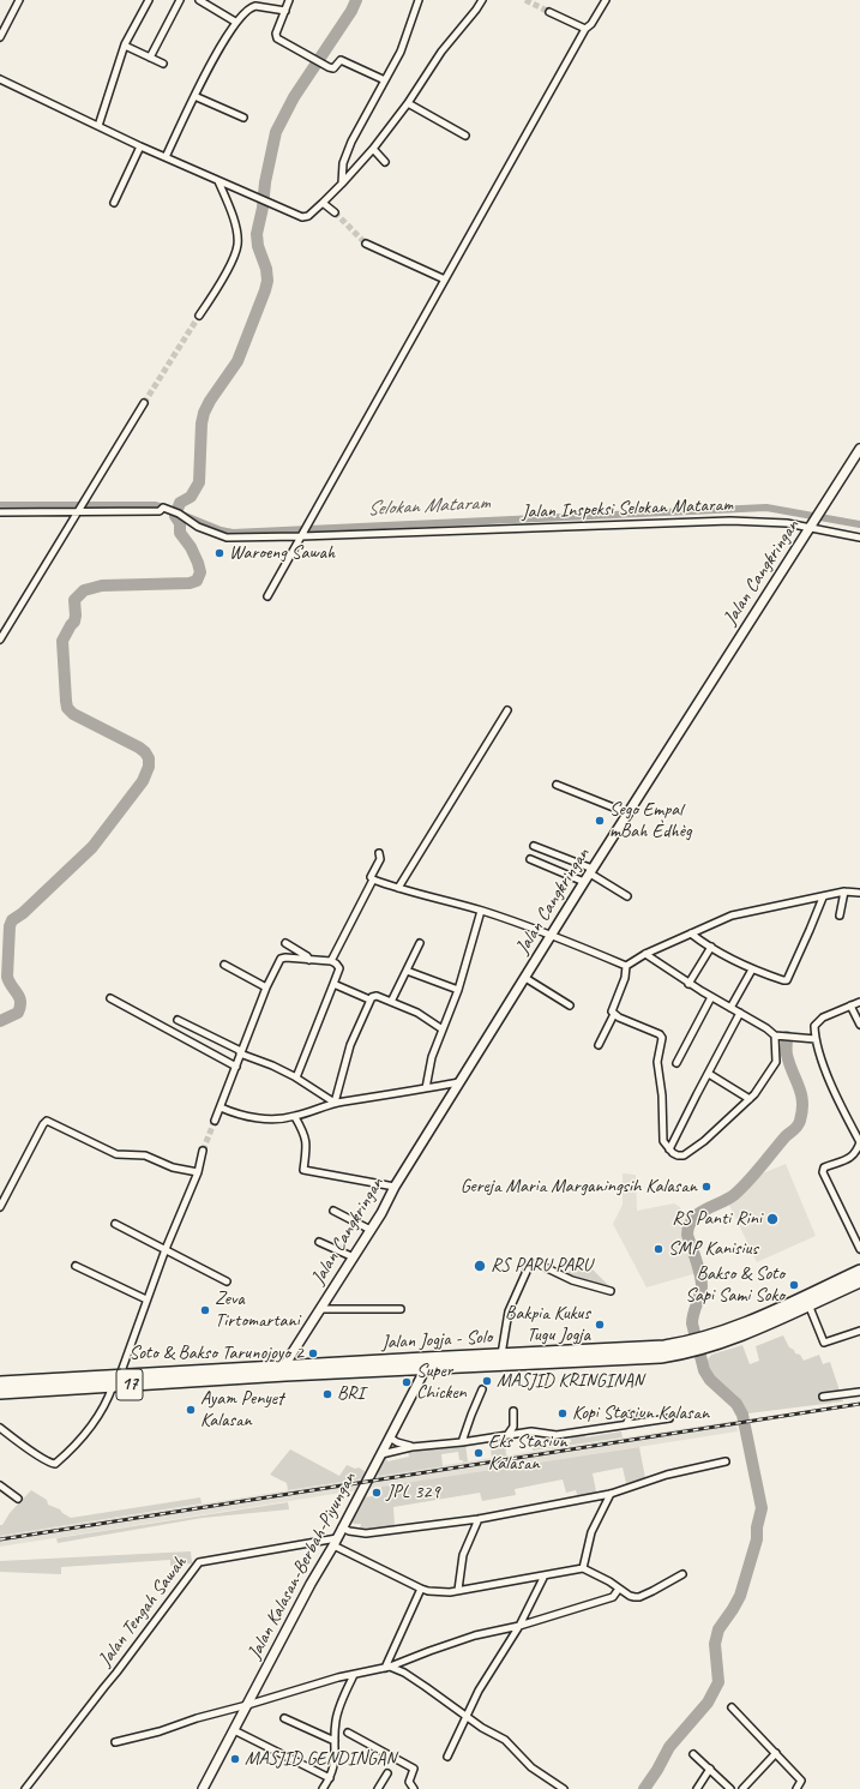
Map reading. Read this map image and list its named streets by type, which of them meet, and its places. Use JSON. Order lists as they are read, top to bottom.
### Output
{
  "streets": {
    "highway": ["Jalan Jogja - Solo", "17"],
    "main road": ["Jalan Cangkringan", "Jalan Kalasan-Berbah-Piyungan"],
    "street": ["Jalan Inspeksi Selokan Mataram", "Jalan Tengah Sawah"]
  },
  "crossings": [
    ["Jalan Inspeksi Selokan Mataram", "Jalan Cangkringan"],
    ["Jalan Cangkringan", "Jalan Jogja - Solo"],
    ["Jalan Jogja - Solo", "Jalan Kalasan-Berbah-Piyungan"],
    ["Jalan Kalasan-Berbah-Piyungan", "Jalan Tengah Sawah"]
  ],
  "water": ["Selokan Mataram"],
  "places": [
    "Waroeng Sawah",
    "Sego Empal mBah Èdhèg",
    "Gereja Maria Marganingsih Kalasan",
    "RS Panti Rini",
    "SMP Kanisius",
    "RS PARU PARU",
    "Bakso & Soto Sapi Sami Soko",
    "Zeva Tirtomartani",
    "Bakpia Kukus Tugu Jogja",
    "Soto & Bakso Tarunojoyo 2",
    "MASJID KRINGINAN",
    "Super Chicken",
    "BRI",
    "Ayam Penyet Kalasan",
    "Kopi Stasiun Kalasan",
    "Eks Stasiun Kalasan",
    "JPL 329",
    "MASJID GENDINGAN"
  ]
}
